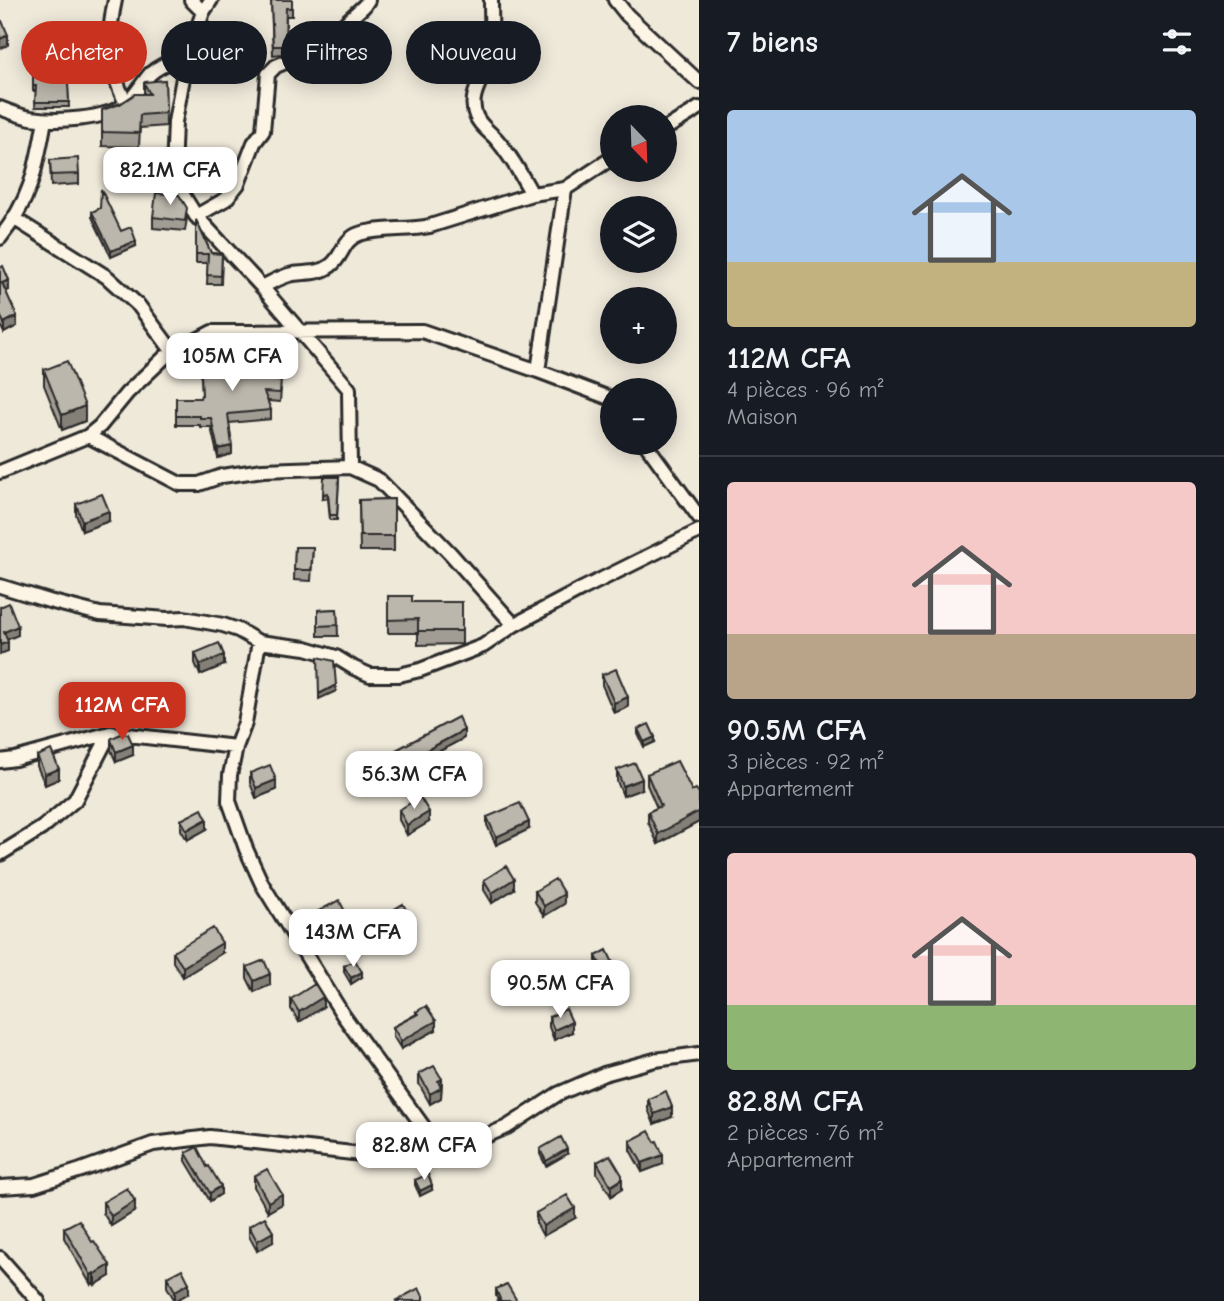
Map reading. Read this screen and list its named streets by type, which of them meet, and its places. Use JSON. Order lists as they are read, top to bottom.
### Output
{
  "north": "bottom right",
  "page": {
    "heading": "7 biens",
    "chip": [
      "Acheter",
      "Louer",
      "Filtres",
      "Nouveau"
    ],
    "list": [
      {
        "name": "112M CFA",
        "note": "4 pièces · 96 m² · Maison"
      },
      {
        "name": "90.5M CFA",
        "note": "3 pièces · 92 m² · Appartement"
      },
      {
        "name": "82.8M CFA",
        "note": "2 pièces · 76 m² · Appartement"
      }
    ],
    "map_buttons": ["+", "−"],
    "price": [
      "82.1M CFA",
      "105M CFA",
      "112M CFA",
      "56.3M CFA",
      "143M CFA",
      "90.5M CFA",
      "82.8M CFA"
    ]
  }
}
